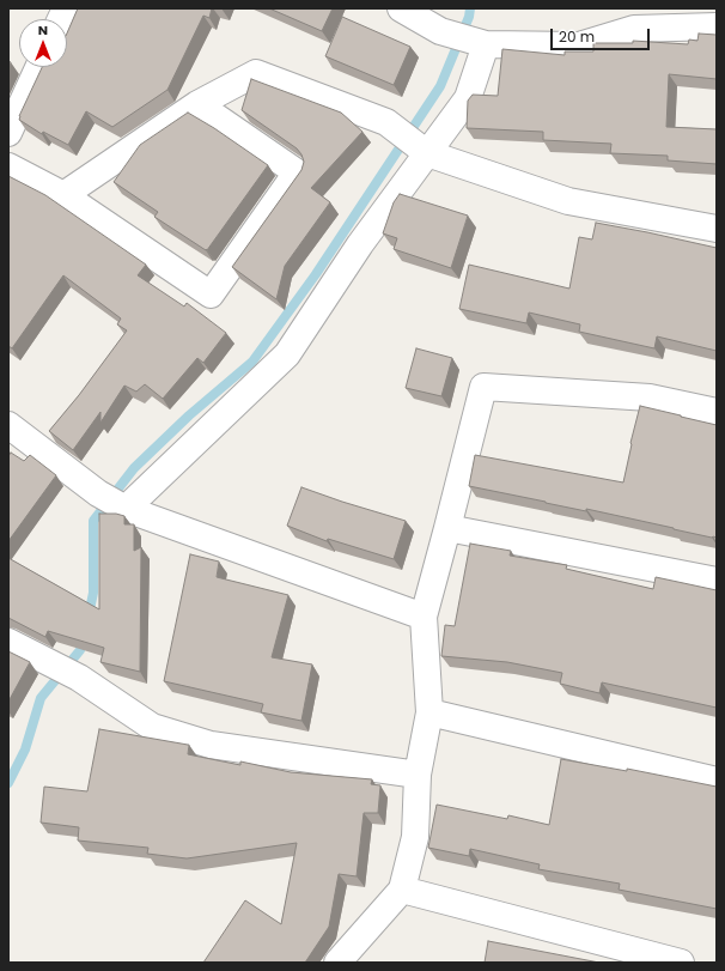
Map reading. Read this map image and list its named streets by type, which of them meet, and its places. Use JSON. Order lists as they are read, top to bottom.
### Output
{
  "scale_bar": "20 m",
  "north": "top"
}
